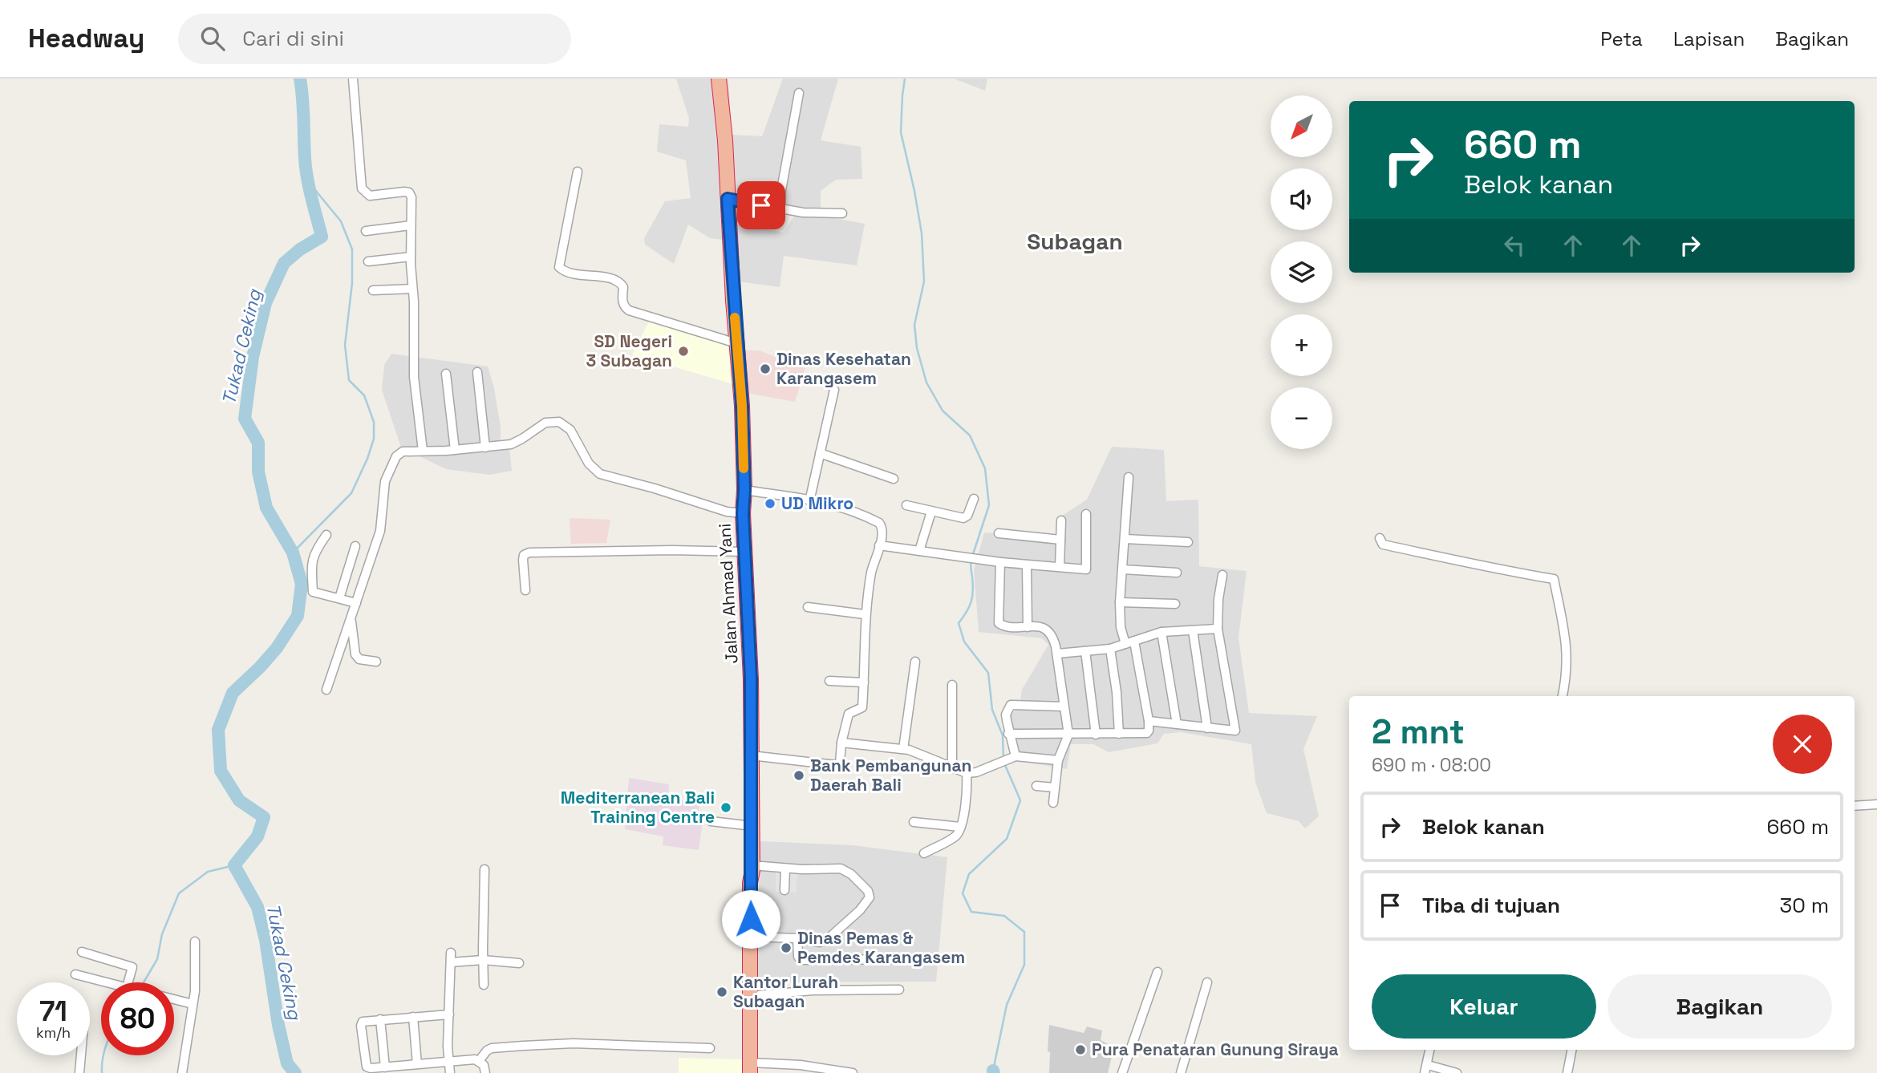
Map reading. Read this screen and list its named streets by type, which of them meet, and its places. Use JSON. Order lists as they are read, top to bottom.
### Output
{
  "streets": {
    "highway": ["Jalan Ahmad Yani"]
  },
  "districts": ["Subagan"],
  "water": ["Tukad Ceking"],
  "places": [
    "SD Negeri 3 Subagan",
    "Dinas Kesehatan Karangasem",
    "UD Mikro",
    "Bank Pembangunan Daerah Bali",
    "Mediterranean Bali Training Centre",
    "Dinas Pemas & Pemdes Karangasem",
    "Kantor Lurah Subagan",
    "Pura Penataran Gunung Siraya"
  ],
  "north": "bottom left",
  "page": {
    "header": "Headway",
    "search": "Cari di sini",
    "nav": ["Peta", "Lapisan", "Bagikan"],
    "map_buttons": ["+", "−"],
    "turn": ["660 m", "Belok kanan"],
    "heading": ["2 mnt", "690 m · 08:00"],
    "list": [
      {
        "name": "Belok kanan",
        "value": "660 m"
      },
      {
        "name": "Tiba di tujuan",
        "value": "30 m"
      }
    ],
    "buttons": ["Keluar", "Bagikan"],
    "speed": "71 km/h",
    "limit": "80"
  }
}
